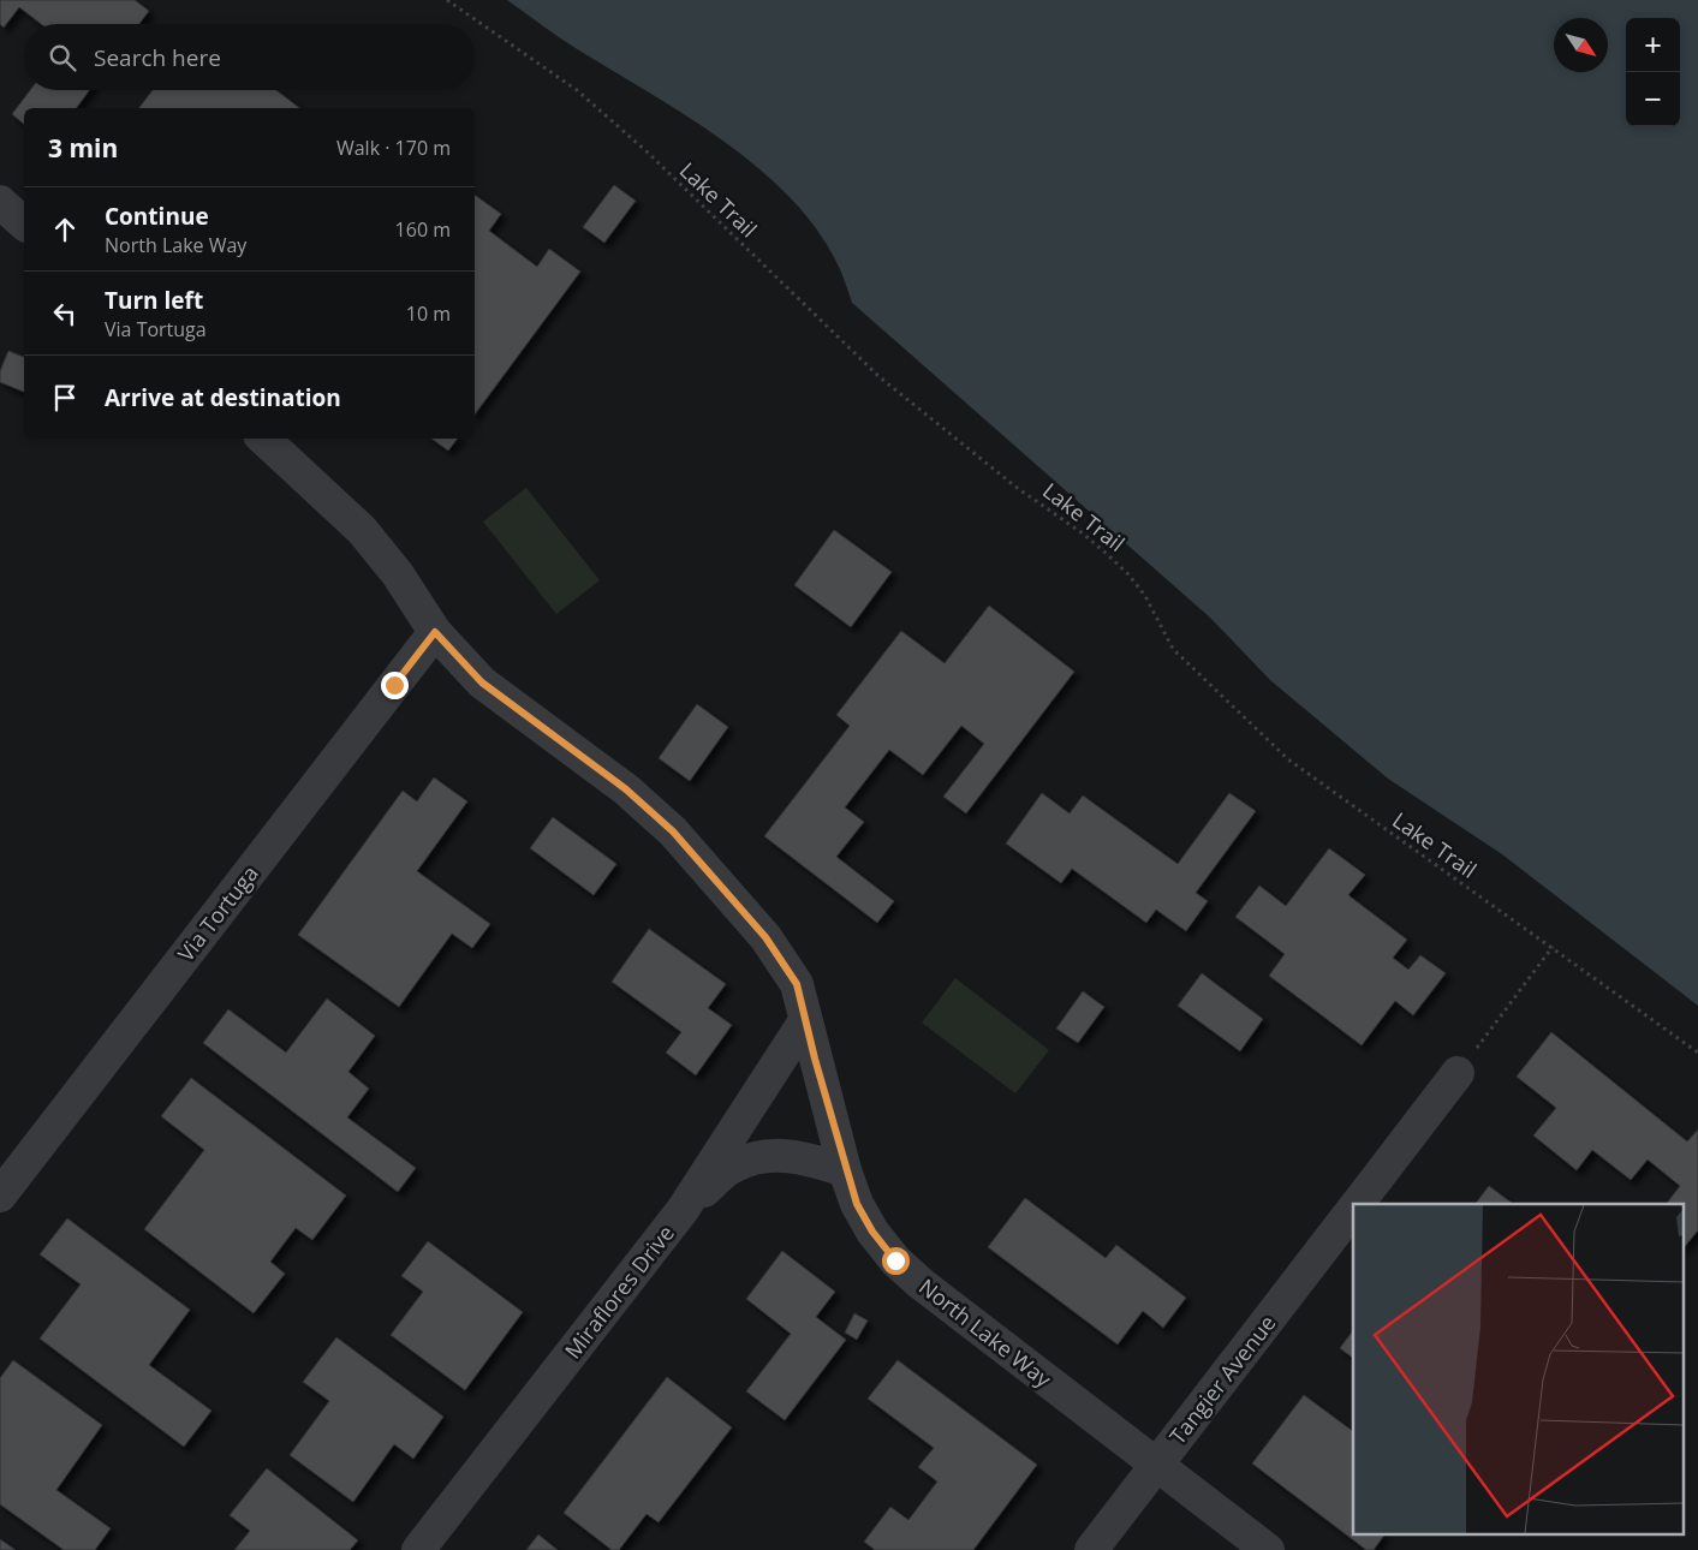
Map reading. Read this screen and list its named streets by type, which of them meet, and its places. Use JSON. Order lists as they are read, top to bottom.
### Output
{
  "streets": {
    "street": [
      "Via Tortuga",
      "Miraflores Drive",
      "North Lake Way",
      "Tangier Avenue"
    ],
    "path": ["Lake Trail"]
  },
  "crossings": [
    ["Via Tortuga", "North Lake Way"],
    ["Miraflores Drive", "North Lake Way"],
    ["North Lake Way", "Tangier Avenue"]
  ],
  "north": "bottom right",
  "page": {
    "map_buttons": ["+", "−"],
    "search": "Search here",
    "heading": ["3 min", "Walk · 170 m"],
    "list": [
      ["Continue", "North Lake Way", "160 m"],
      ["Turn left", "Via Tortuga", "10 m"],
      "Arrive at destination"
    ]
  }
}
